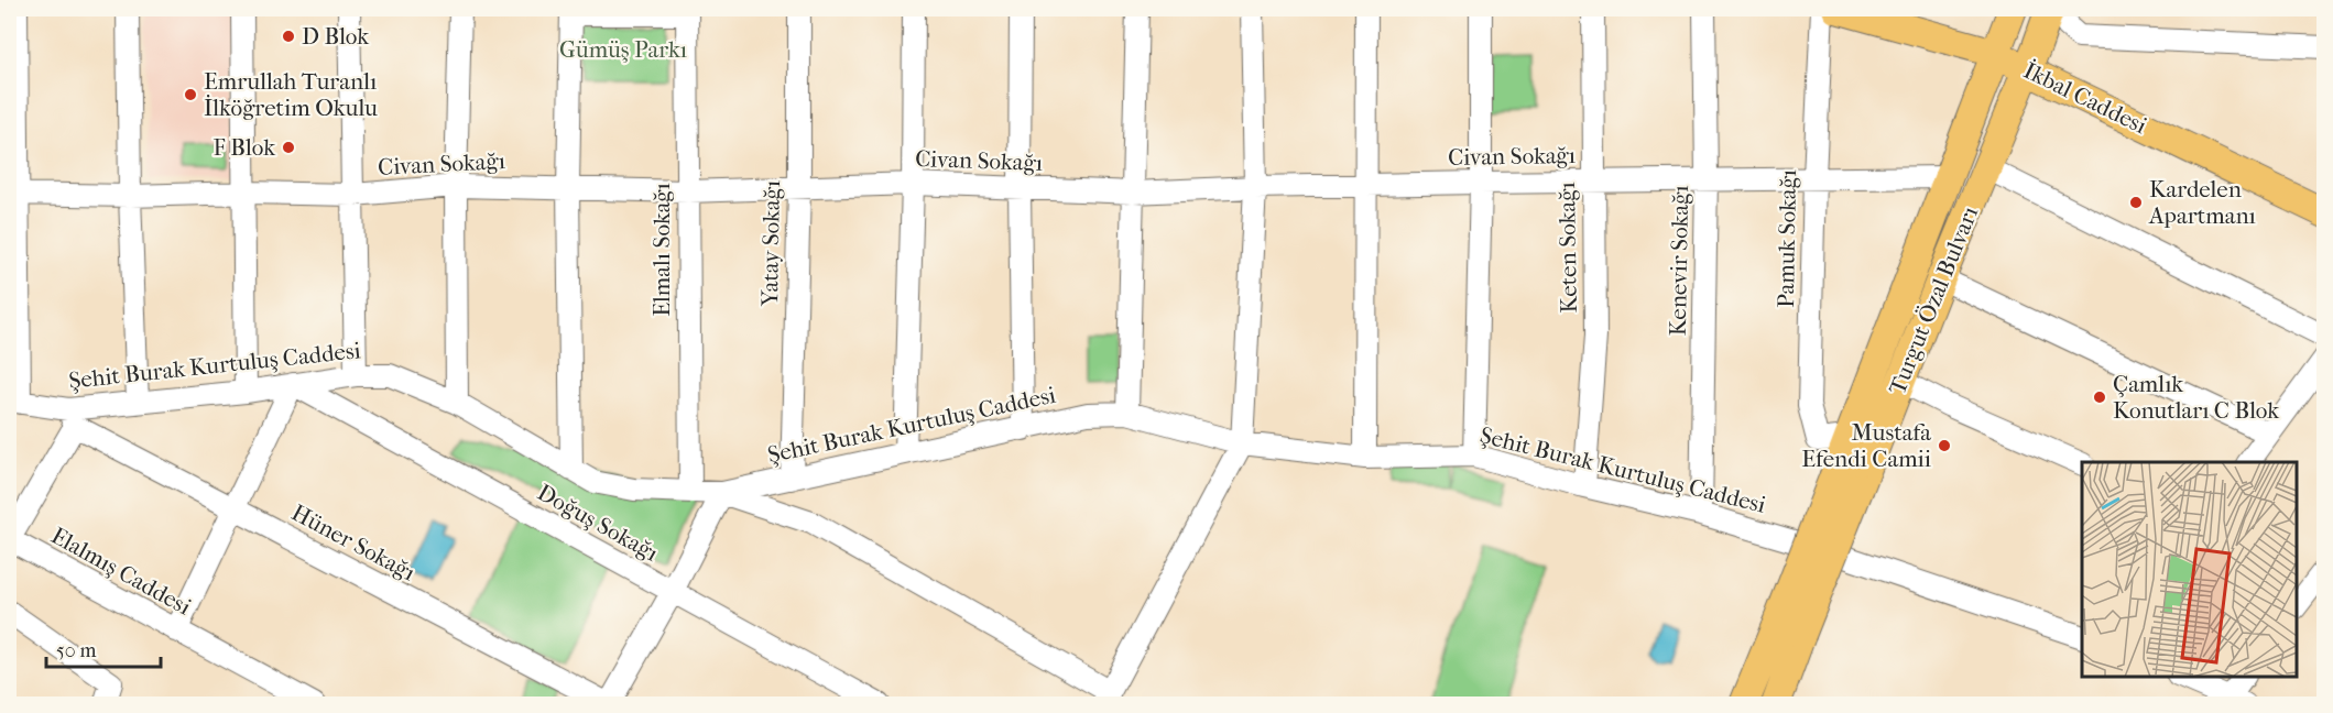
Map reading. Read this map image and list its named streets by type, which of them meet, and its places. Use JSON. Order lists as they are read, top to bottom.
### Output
{
  "streets": {
    "main road": ["İkbal Caddesi", "Turgut Özal Bulvarı"],
    "street": [
      "Civan Sokağı",
      "Pamuk Sokağı",
      "Yatay Sokağı",
      "Keten Sokağı",
      "Elmalı Sokağı",
      "Kenevir Sokağı",
      "Şehit Burak Kurtuluş Caddesi",
      "Doğuş Sokağı",
      "Hüner Sokağı",
      "Elalmış Caddesi"
    ]
  },
  "crossings": [
    ["İkbal Caddesi", "Turgut Özal Bulvarı"],
    ["Civan Sokağı", "Pamuk Sokağı"],
    ["Civan Sokağı", "Yatay Sokağı"],
    ["Civan Sokağı", "Keten Sokağı"],
    ["Civan Sokağı", "Elmalı Sokağı"],
    ["Civan Sokağı", "Kenevir Sokağı"],
    ["Civan Sokağı", "Turgut Özal Bulvarı"],
    ["Pamuk Sokağı", "Turgut Özal Bulvarı"],
    ["Yatay Sokağı", "Şehit Burak Kurtuluş Caddesi"],
    ["Keten Sokağı", "Şehit Burak Kurtuluş Caddesi"],
    ["Elmalı Sokağı", "Şehit Burak Kurtuluş Caddesi"],
    ["Kenevir Sokağı", "Şehit Burak Kurtuluş Caddesi"],
    ["Şehit Burak Kurtuluş Caddesi", "Doğuş Sokağı"],
    ["Şehit Burak Kurtuluş Caddesi", "Hüner Sokağı"]
  ],
  "parks": ["Gümüş Parkı"],
  "places": [
    "D Blok",
    "Emrullah Turanlı İlköğretim Okulu",
    "F Blok",
    "Kardelen Apartmanı",
    "Çamlık Konutları C Blok",
    "Mustafa Efendi Camii"
  ],
  "scale_bar": "50 m"
}
